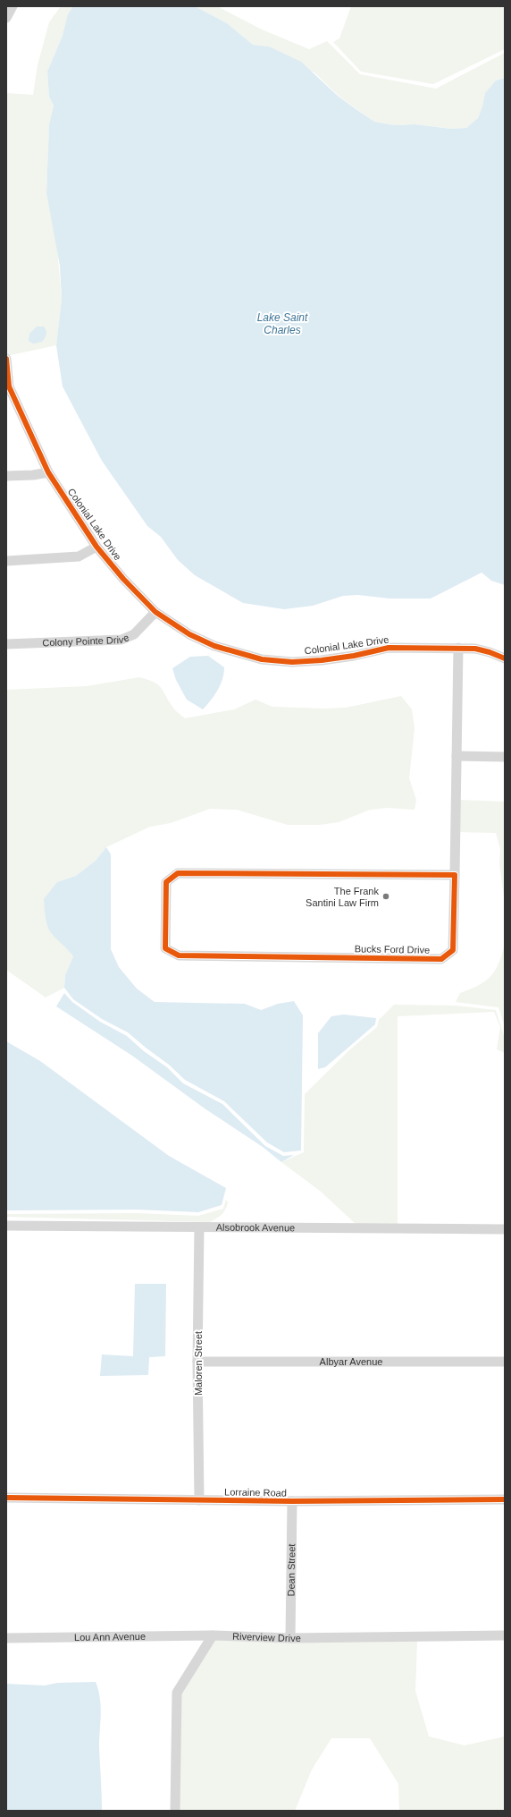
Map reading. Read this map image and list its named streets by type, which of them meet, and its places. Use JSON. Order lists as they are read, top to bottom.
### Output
{
  "streets": {
    "street": [
      "Colonial Lake Drive",
      "Colony Pointe Drive",
      "Bucks Ford Drive",
      "Alsobrook Avenue",
      "Albyar Avenue",
      "Maloren Street",
      "Lorraine Road",
      "Dean Street",
      "Lou Ann Avenue",
      "Riverview Drive"
    ]
  },
  "crossings": [
    ["Colonial Lake Drive", "Colony Pointe Drive"],
    ["Colonial Lake Drive", "Bucks Ford Drive"],
    ["Alsobrook Avenue", "Maloren Street"],
    ["Albyar Avenue", "Maloren Street"],
    ["Maloren Street", "Lorraine Road"],
    ["Lorraine Road", "Dean Street"],
    ["Dean Street", "Riverview Drive"],
    ["Lou Ann Avenue", "Riverview Drive"]
  ],
  "water": ["Lake Saint Charles"],
  "places": ["The Frank Santini Law Firm"]
}
